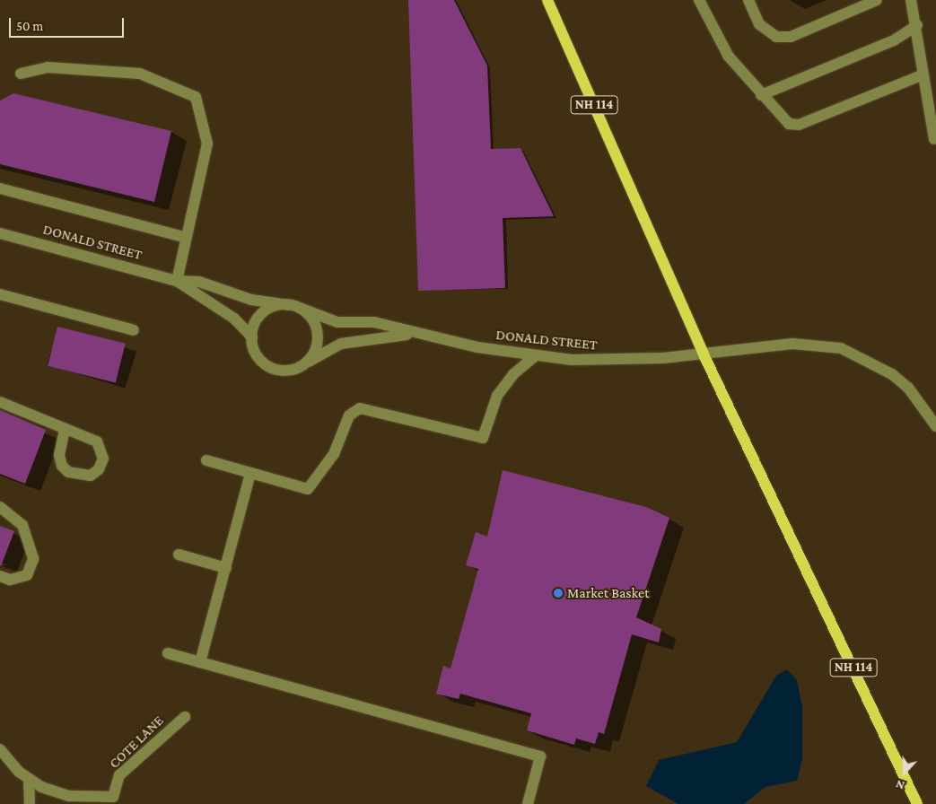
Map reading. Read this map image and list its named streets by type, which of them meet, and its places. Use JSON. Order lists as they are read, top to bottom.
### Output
{
  "streets": {
    "main road": ["NH 114"],
    "street": ["DONALD STREET", "COTE LANE"]
  },
  "crossings": [
    ["NH 114", "DONALD STREET"]
  ],
  "places": ["Market Basket"],
  "scale_bar": "50 m",
  "north": "bottom"
}
